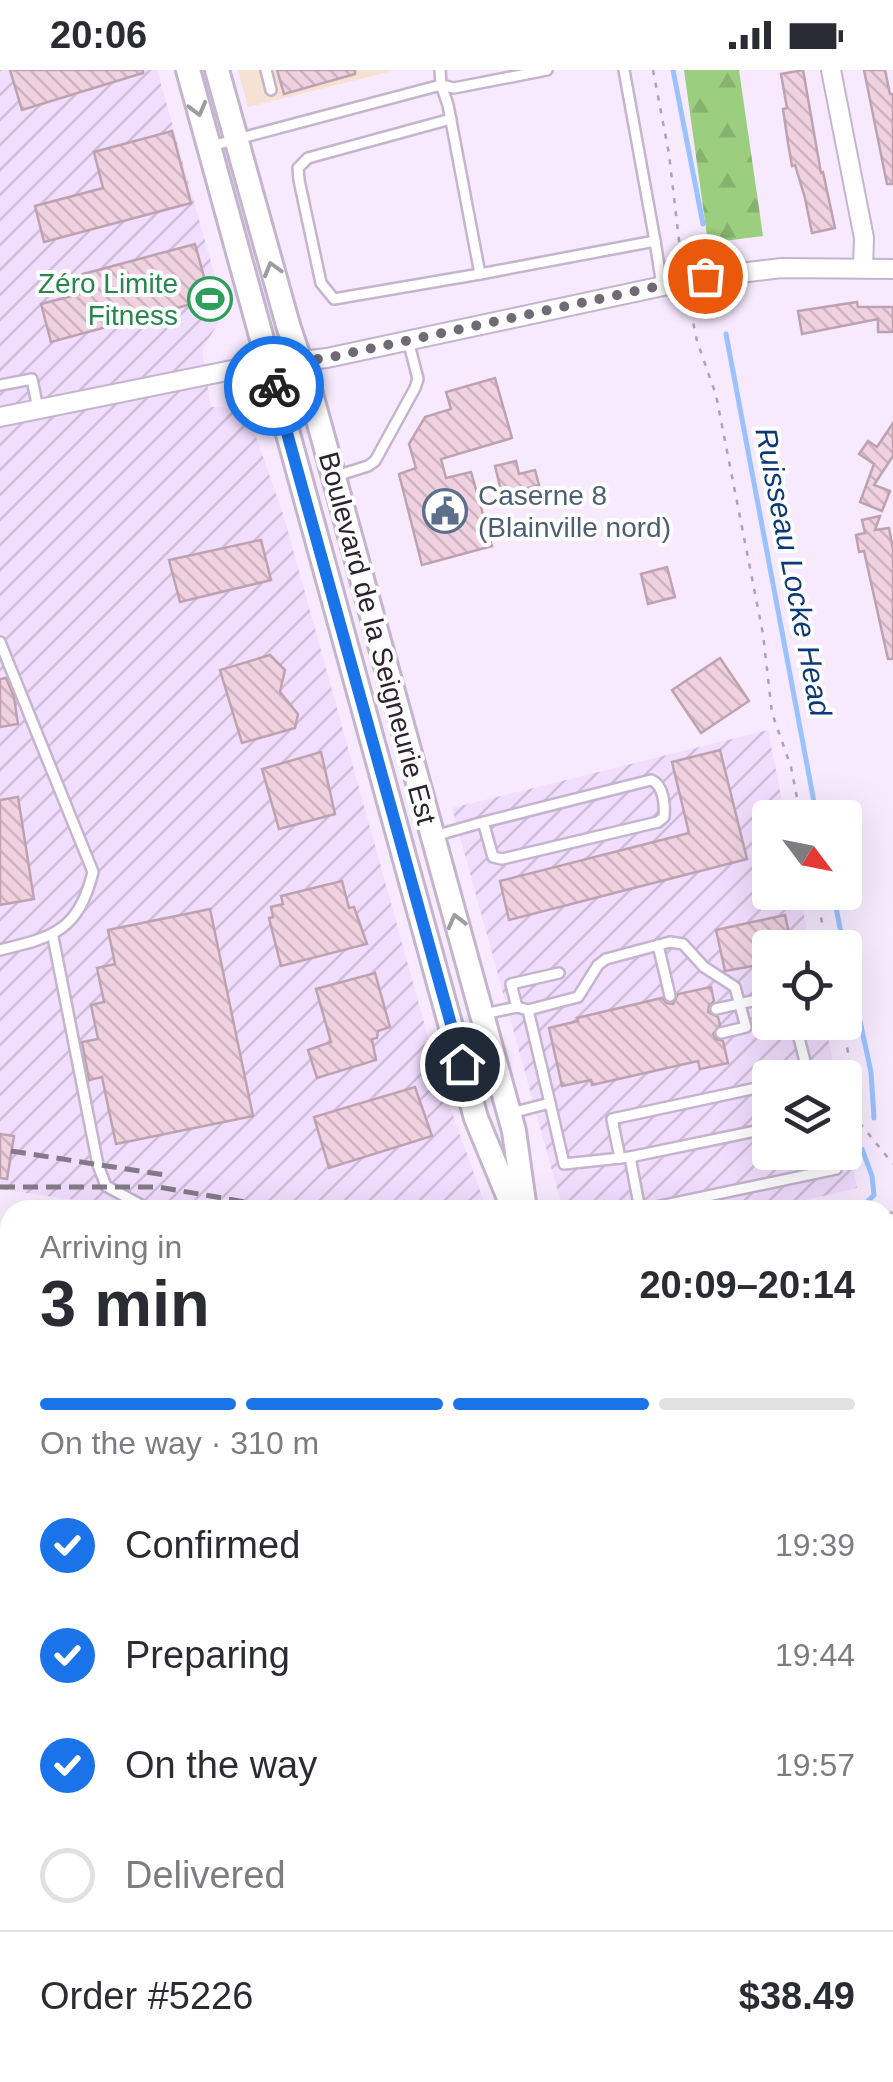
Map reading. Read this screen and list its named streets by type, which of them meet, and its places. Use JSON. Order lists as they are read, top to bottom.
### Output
{
  "streets": {
    "main road": ["Boulevard de la Seigneurie Est"]
  },
  "water": ["Ruisseau Locke Head"],
  "places": {
    "sports": ["Zéro Limite Fitness"],
    "public building": ["Caserne 8 (Blainville nord)"]
  },
  "north": "bottom right",
  "page": {
    "status": "20:06",
    "heading": ["3 min", "Arriving in", "20:09–20:14"],
    "panel": ["Order #5226", "$38.49"],
    "bar": "On the way · 310 m",
    "list": [
      ["Confirmed", "19:39"],
      ["Preparing", "19:44"],
      ["On the way", "19:57"],
      "Delivered"
    ]
  }
}
